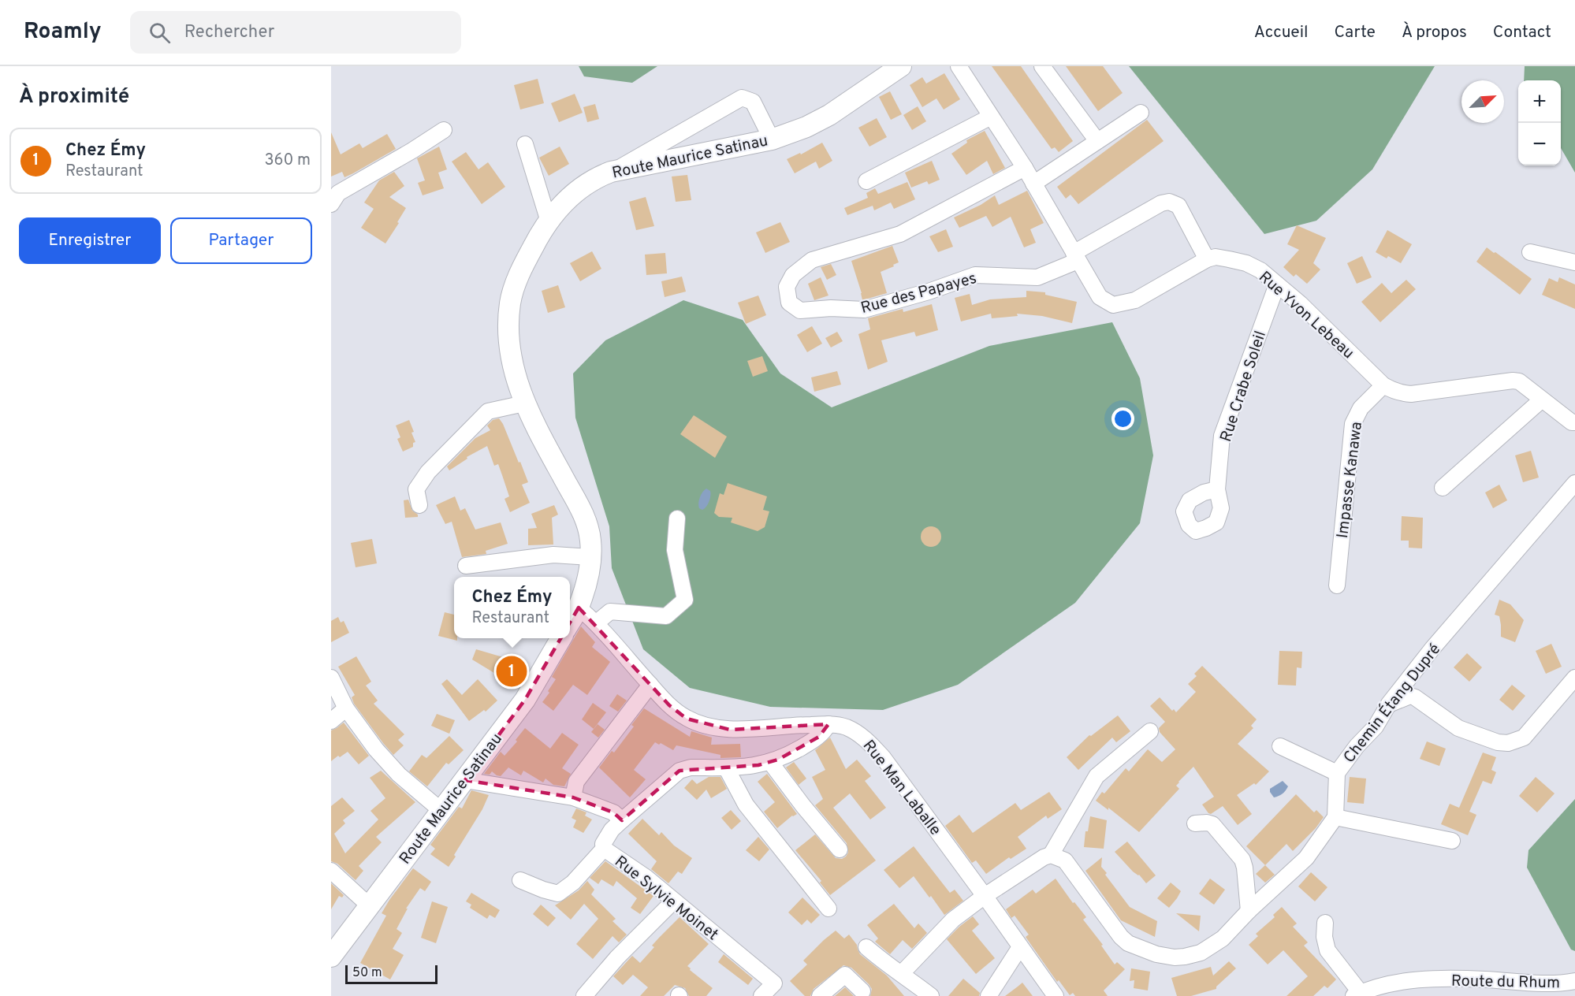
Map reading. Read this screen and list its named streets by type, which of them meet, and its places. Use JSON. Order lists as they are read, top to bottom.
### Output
{
  "streets": {
    "main road": ["Route Maurice Satinau"],
    "street": [
      "Rue des Papayes",
      "Rue Yvon Lebeau",
      "Rue Crabe Soleil",
      "Impasse Kanawa",
      "Chemin Étang Dupré",
      "Rue Man Laballe",
      "Rue Sylvie Moinet",
      "Route du Rhum"
    ]
  },
  "crossings": [
    ["Route Maurice Satinau", "Rue Man Laballe"],
    ["Rue des Papayes", "Rue Yvon Lebeau"],
    ["Rue Yvon Lebeau", "Rue Crabe Soleil"],
    ["Rue Yvon Lebeau", "Impasse Kanawa"],
    ["Rue Man Laballe", "Rue Sylvie Moinet"]
  ],
  "scale_bar": "50 m",
  "north": "top right",
  "page": {
    "header": "Roamly",
    "search": "Rechercher",
    "nav": [
      "Accueil",
      "Carte",
      "À propos",
      "Contact"
    ],
    "heading": "À proximité",
    "map_buttons": ["+", "−"],
    "list": [
      {
        "mark": "1",
        "name": "Chez Émy",
        "note": "Restaurant",
        "value": "360 m"
      }
    ],
    "buttons": ["Enregistrer", "Partager"],
    "popup": ["Chez Émy", "Restaurant"],
    "pins": "1",
    "scale": "50 m"
  }
}
